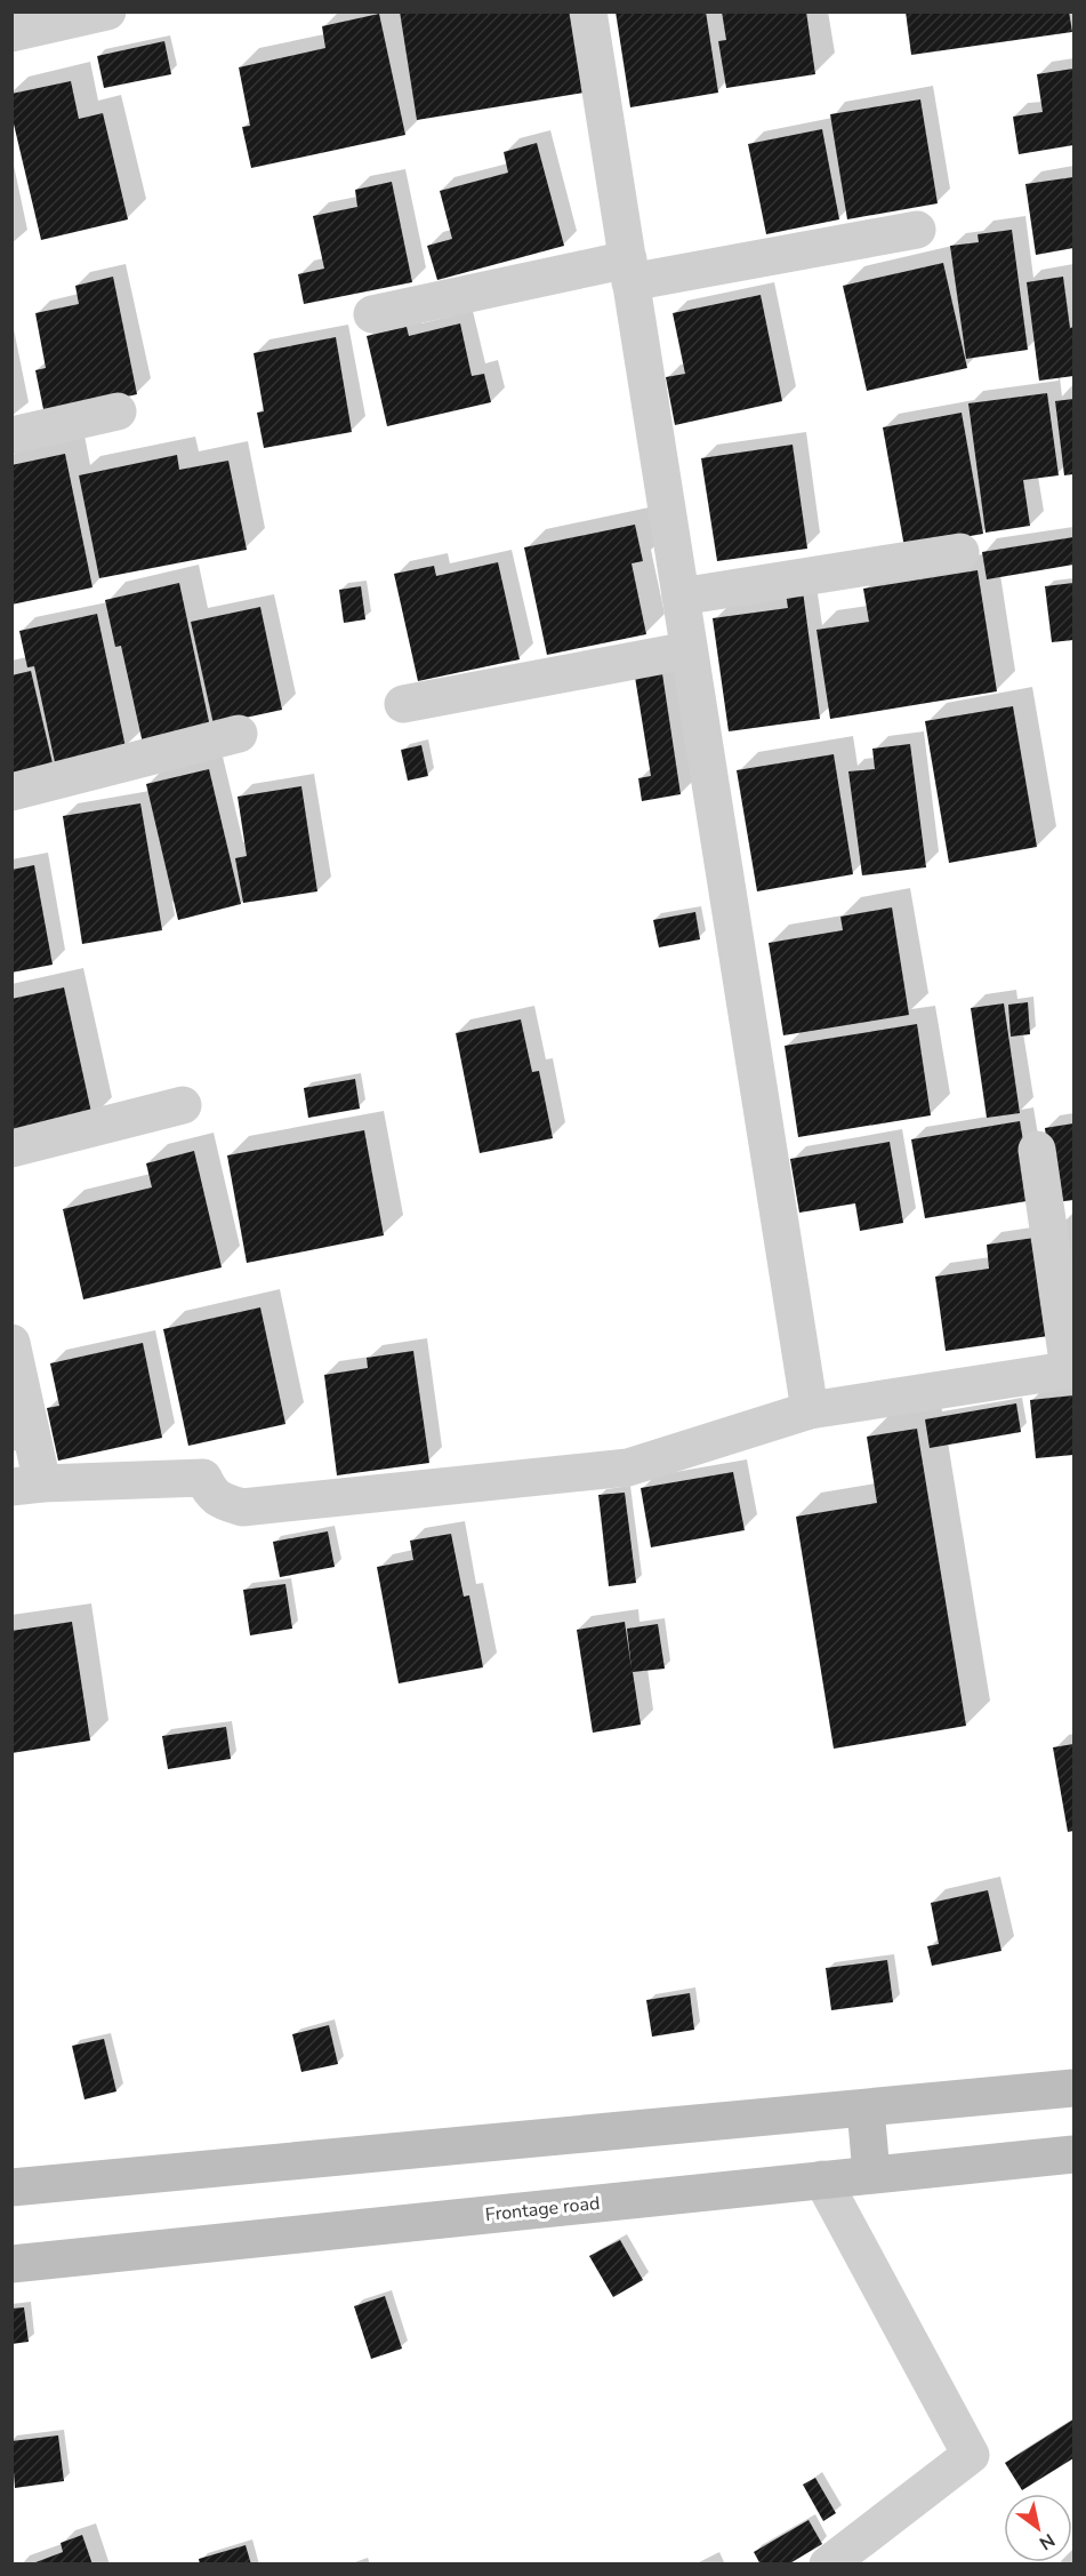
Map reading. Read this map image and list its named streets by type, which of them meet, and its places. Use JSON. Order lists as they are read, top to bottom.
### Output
{
  "streets": {
    "main road": ["Frontage road"]
  },
  "north": "bottom right"
}
